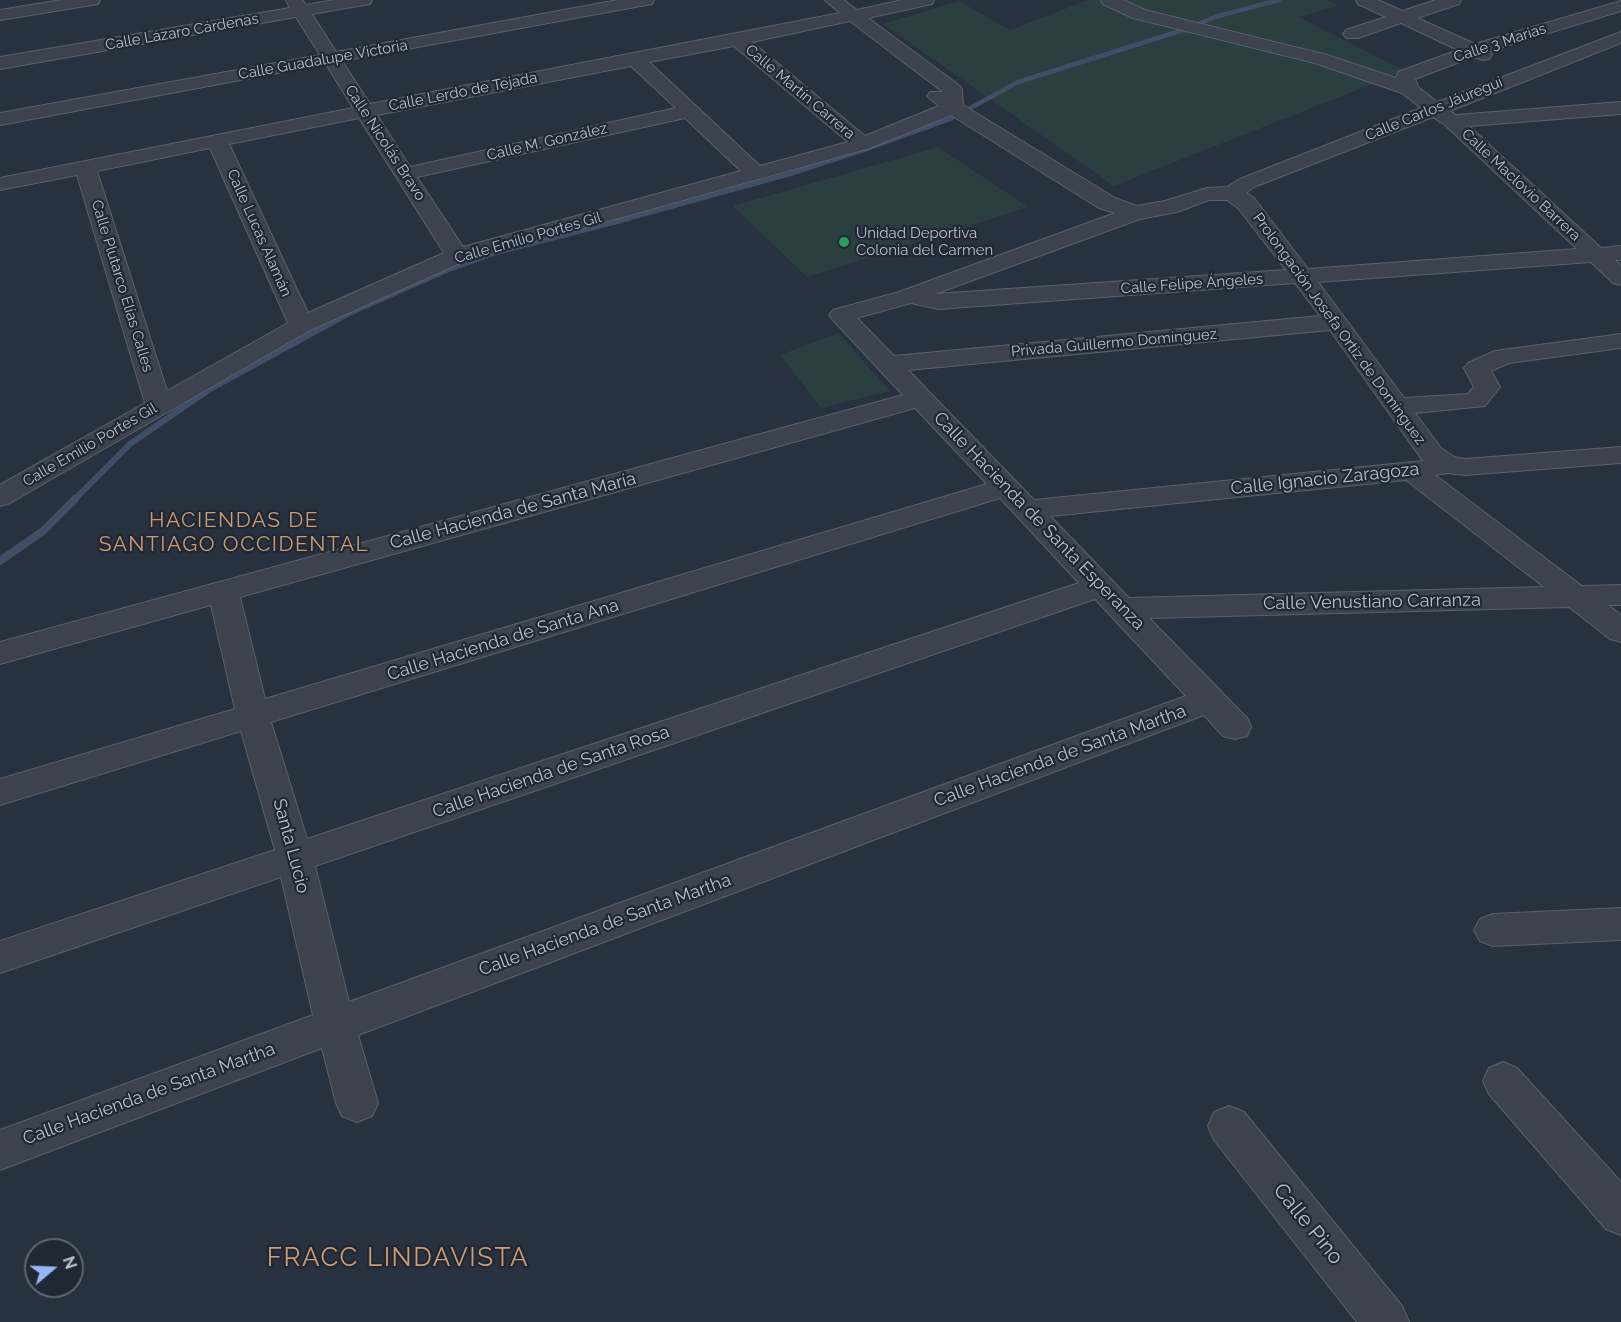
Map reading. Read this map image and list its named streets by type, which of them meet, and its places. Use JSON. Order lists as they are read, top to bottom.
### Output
{
  "streets": {
    "street": [
      "Calle Lázaro Cárdenas",
      "Calle 3 Marias",
      "Calle Guadalupe Victoria",
      "Calle Lerdo de Tejada",
      "Calle Martín Carrera",
      "Calle Carlos Jáuregui",
      "Calle M. González",
      "Calle Nicolás Bravo",
      "Calle Maclovio Barrera",
      "Calle Lucas Alamán",
      "Calle Emilio Portes Gil",
      "Calle Felipe Ángeles",
      "Calle Plutarco Elías Calles",
      "Prolongación Josefa Ortiz de Domínguez",
      "Privada Guillermo Domínguez",
      "Calle Ignacio Zaragoza",
      "Calle Hacienda de Santa María",
      "Calle Hacienda de Santa Esperanza",
      "Calle Venustiano Carranza",
      "Calle Hacienda de Santa Ana",
      "Calle Hacienda de Santa Martha",
      "Calle Hacienda de Santa Rosa",
      "Santa Lucio",
      "Calle Pino"
    ]
  },
  "crossings": [
    ["Calle Lázaro Cárdenas", "Calle Nicolás Bravo"],
    ["Calle 3 Marias", "Calle Carlos Jáuregui"],
    ["Calle 3 Marias", "Calle Maclovio Barrera"],
    ["Calle Guadalupe Victoria", "Calle Nicolás Bravo"],
    ["Calle Lerdo de Tejada", "Calle Martín Carrera"],
    ["Calle Lerdo de Tejada", "Calle Nicolás Bravo"],
    ["Calle Lerdo de Tejada", "Calle Lucas Alamán"],
    ["Calle Lerdo de Tejada", "Calle Plutarco Elías Calles"],
    ["Calle Martín Carrera", "Calle Emilio Portes Gil"],
    ["Calle Carlos Jáuregui", "Calle Maclovio Barrera"],
    ["Calle Carlos Jáuregui", "Calle Felipe Ángeles"],
    ["Calle Carlos Jáuregui", "Prolongación Josefa Ortiz de Domínguez"],
    ["Calle Carlos Jáuregui", "Calle Hacienda de Santa Esperanza"],
    ["Calle M. González", "Calle Nicolás Bravo"],
    ["Calle Nicolás Bravo", "Calle Emilio Portes Gil"],
    ["Calle Maclovio Barrera", "Calle Felipe Ángeles"],
    ["Calle Lucas Alamán", "Calle Emilio Portes Gil"],
    ["Calle Emilio Portes Gil", "Calle Plutarco Elías Calles"],
    ["Calle Felipe Ángeles", "Prolongación Josefa Ortiz de Domínguez"],
    ["Prolongación Josefa Ortiz de Domínguez", "Privada Guillermo Domínguez"],
    ["Prolongación Josefa Ortiz de Domínguez", "Calle Ignacio Zaragoza"],
    ["Privada Guillermo Domínguez", "Calle Hacienda de Santa Esperanza"],
    ["Calle Ignacio Zaragoza", "Calle Hacienda de Santa Esperanza"],
    ["Calle Hacienda de Santa María", "Calle Hacienda de Santa Esperanza"],
    ["Calle Hacienda de Santa María", "Santa Lucio"],
    ["Calle Hacienda de Santa Esperanza", "Calle Venustiano Carranza"],
    ["Calle Hacienda de Santa Esperanza", "Calle Hacienda de Santa Ana"],
    ["Calle Hacienda de Santa Esperanza", "Calle Hacienda de Santa Martha"],
    ["Calle Hacienda de Santa Esperanza", "Calle Hacienda de Santa Rosa"],
    ["Calle Venustiano Carranza", "Calle Hacienda de Santa Rosa"],
    ["Calle Hacienda de Santa Ana", "Santa Lucio"],
    ["Calle Hacienda de Santa Martha", "Santa Lucio"],
    ["Calle Hacienda de Santa Rosa", "Santa Lucio"]
  ],
  "districts": ["HACIENDAS DE SANTIAGO OCCIDENTAL", "FRACC LINDAVISTA"],
  "places": ["Unidad Deportiva Colonia del Carmen"],
  "north": "right"
}
